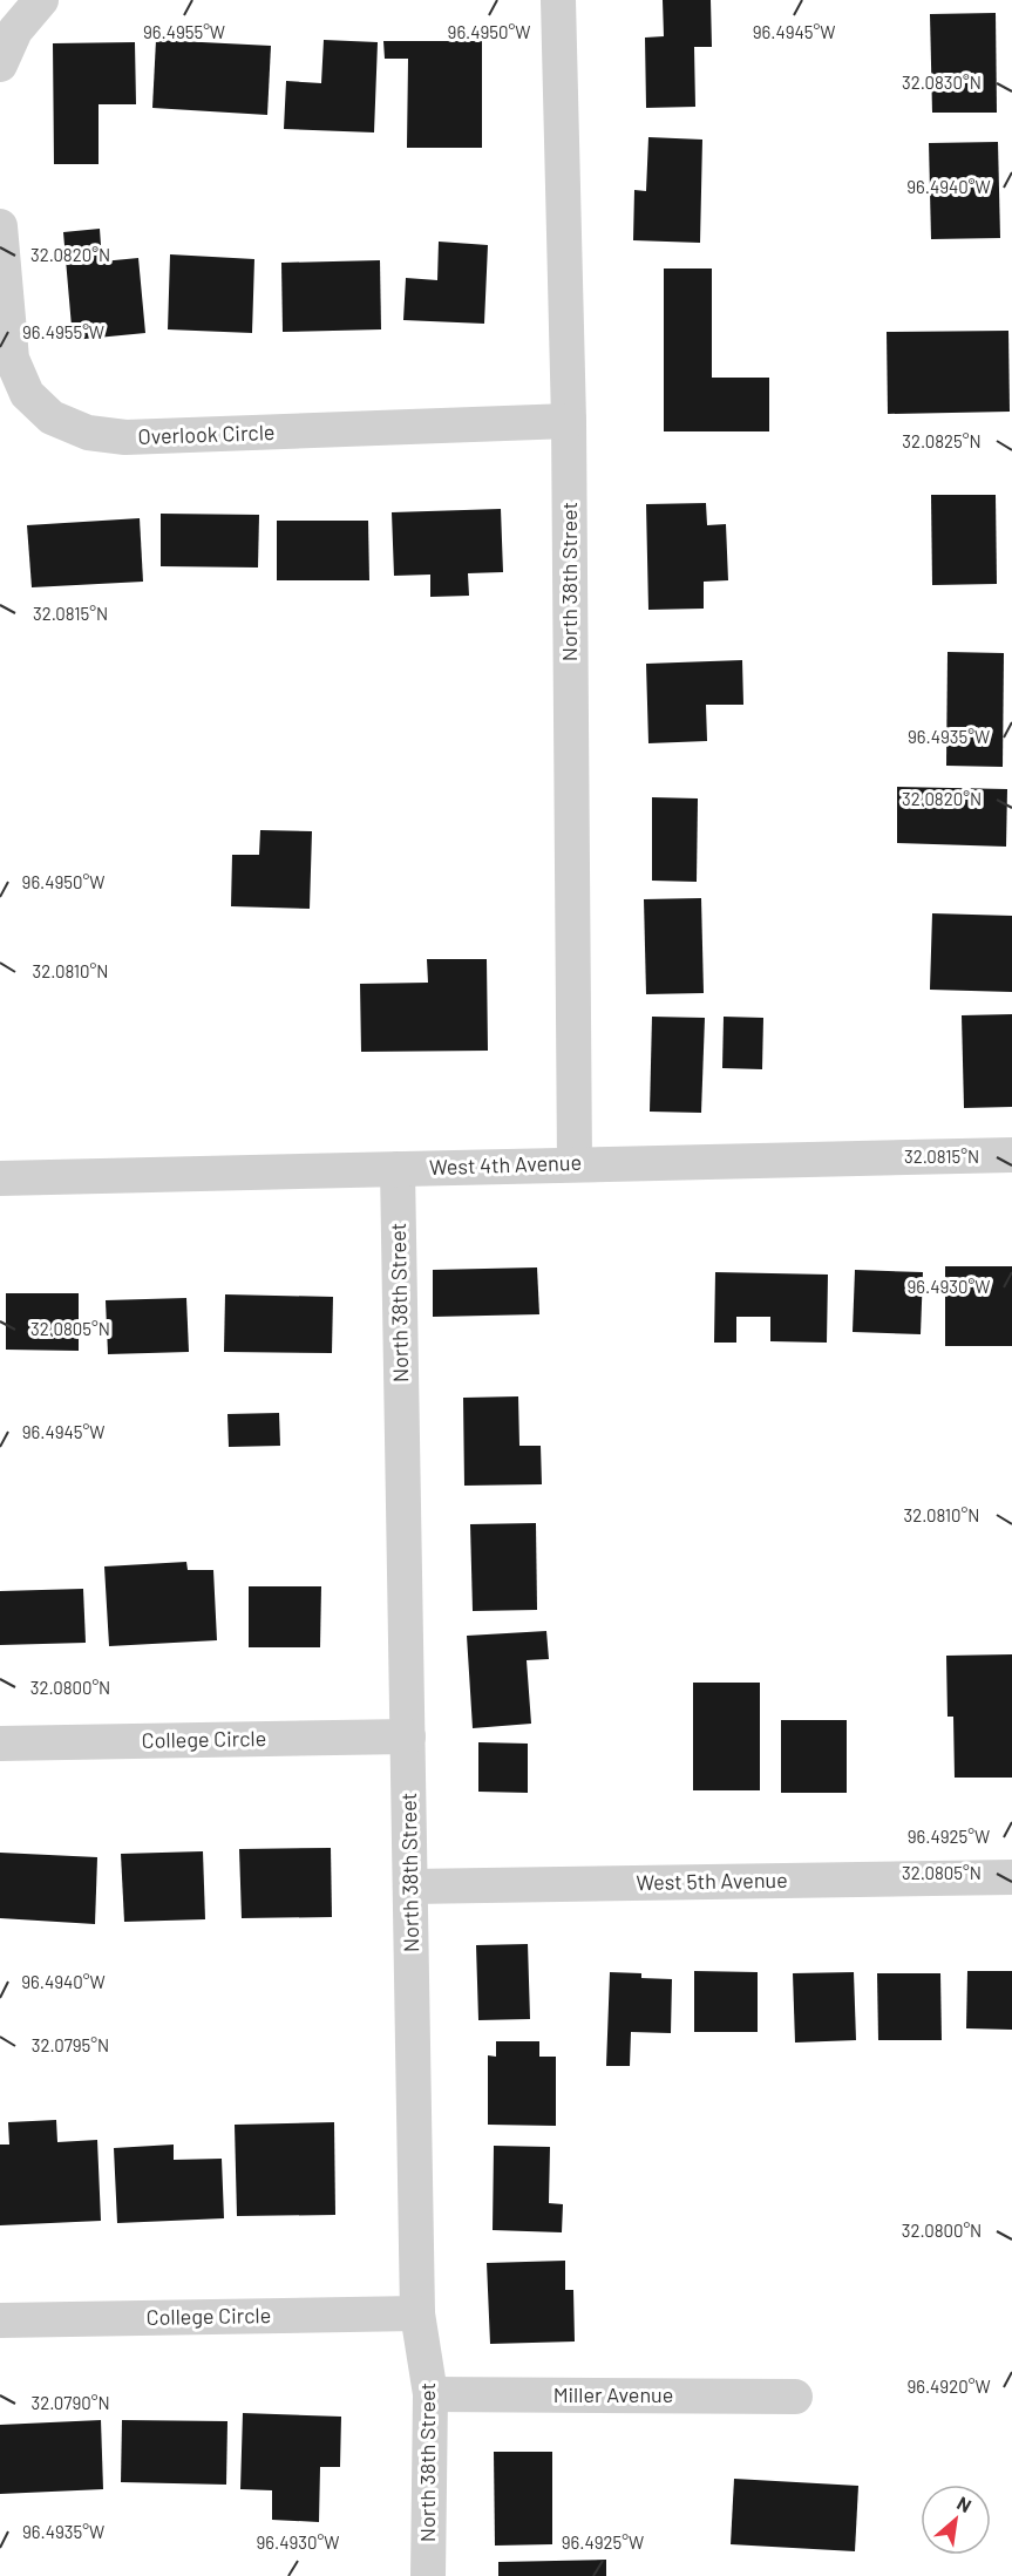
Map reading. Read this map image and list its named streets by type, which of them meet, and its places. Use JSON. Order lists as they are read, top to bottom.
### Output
{
  "streets": {
    "street": [
      "Overlook Circle",
      "North 38th Street",
      "West 4th Avenue",
      "College Circle",
      "West 5th Avenue",
      "Miller Avenue"
    ]
  },
  "crossings": [
    ["Overlook Circle", "North 38th Street"],
    ["North 38th Street", "West 4th Avenue"],
    ["North 38th Street", "College Circle"],
    ["North 38th Street", "West 5th Avenue"],
    ["North 38th Street", "Miller Avenue"]
  ],
  "north": "top right",
  "coordinates": [
    "96.4955°W",
    "96.4950°W",
    "96.4945°W",
    "32.0830°N",
    "96.4940°W",
    "32.0820°N",
    "32.0825°N",
    "32.0815°N",
    "96.4935°W",
    "32.0810°N",
    "96.4930°W",
    "32.0805°N",
    "32.0800°N",
    "96.4925°W",
    "32.0795°N",
    "96.4920°W",
    "32.0790°N"
  ]
}
